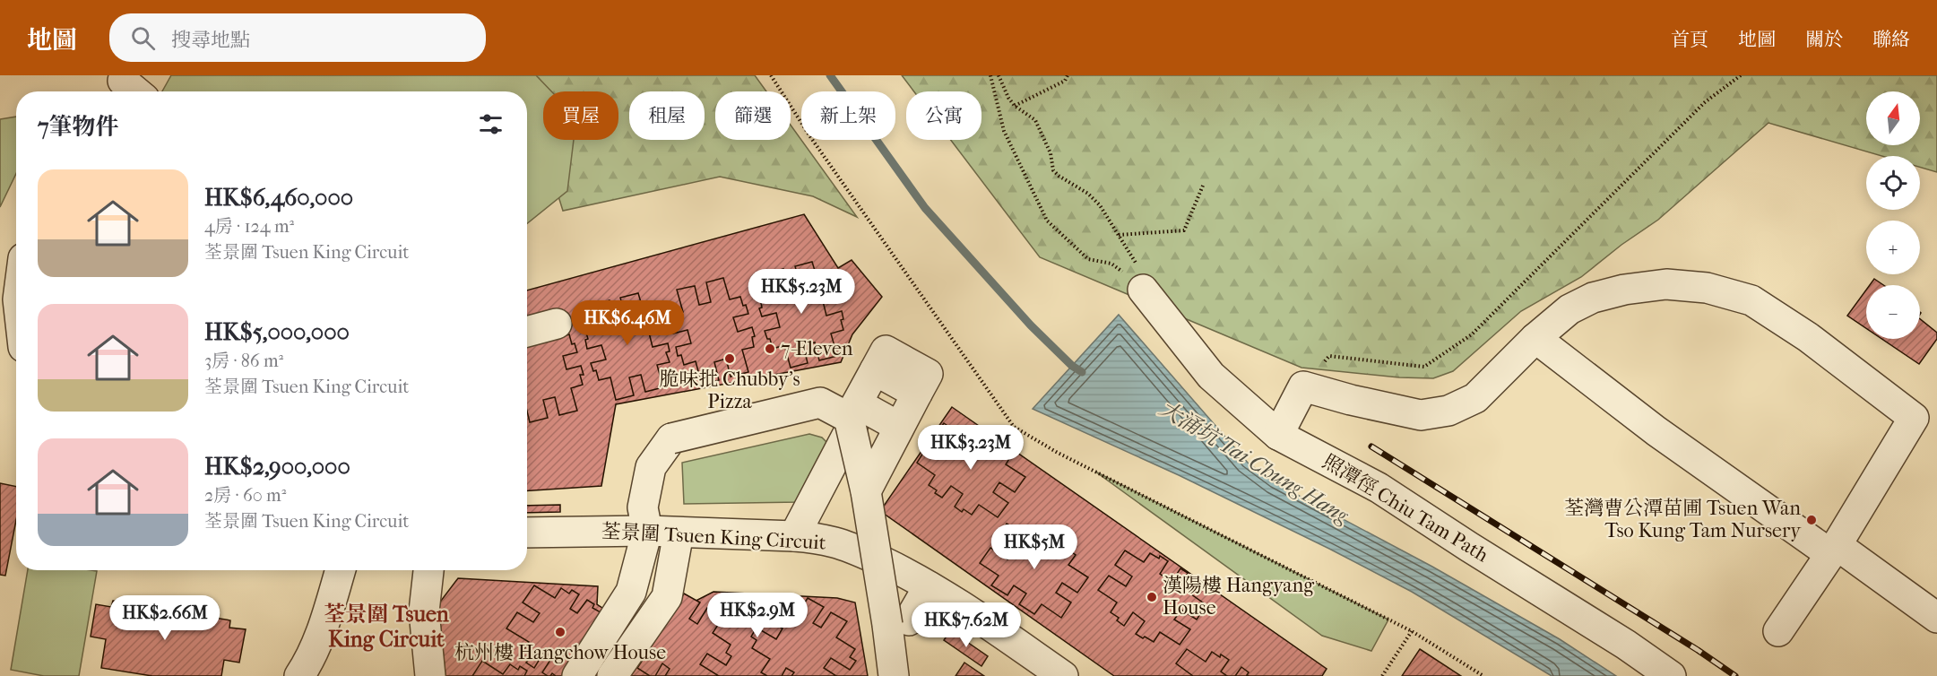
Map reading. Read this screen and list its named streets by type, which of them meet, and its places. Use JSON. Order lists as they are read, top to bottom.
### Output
{
  "streets": {
    "street": ["照潭徑 Chiu Tam Path", "荃景圍 Tsuen King Circuit"]
  },
  "districts": ["荃景圍 Tsuen King Circuit"],
  "water": ["大涌坑 Tai Chung Hang"],
  "places": [
    "7-Eleven",
    "脆味批 Chubby's Pizza",
    "荃灣曹公潭苗圃 Tsuen Wan Tso Kung Tam Nursery",
    "漢陽樓 Hangyang House",
    "杭州樓 Hangchow House"
  ],
  "north": "top",
  "page": {
    "header": "地圖",
    "search": "搜尋地點",
    "nav": [
      "首頁",
      "地圖",
      "關於",
      "聯絡"
    ],
    "map_buttons": ["+", "−"],
    "chip": [
      "買屋",
      "租屋",
      "篩選",
      "新上架",
      "公寓"
    ],
    "heading": "7筆物件",
    "list": [
      {
        "name": "HK$6,460,000",
        "note": "4房 · 124 m² · 荃景圍 Tsuen King Circuit"
      },
      {
        "name": "HK$5,000,000",
        "note": "3房 · 86 m² · 荃景圍 Tsuen King Circuit"
      },
      {
        "name": "HK$2,900,000",
        "note": "2房 · 60 m² · 荃景圍 Tsuen King Circuit"
      }
    ],
    "price": [
      "HK$5.23M",
      "HK$6.46M",
      "HK$3.23M",
      "HK$5M",
      "HK$2.9M",
      "HK$2.66M",
      "HK$7.62M"
    ]
  }
}
